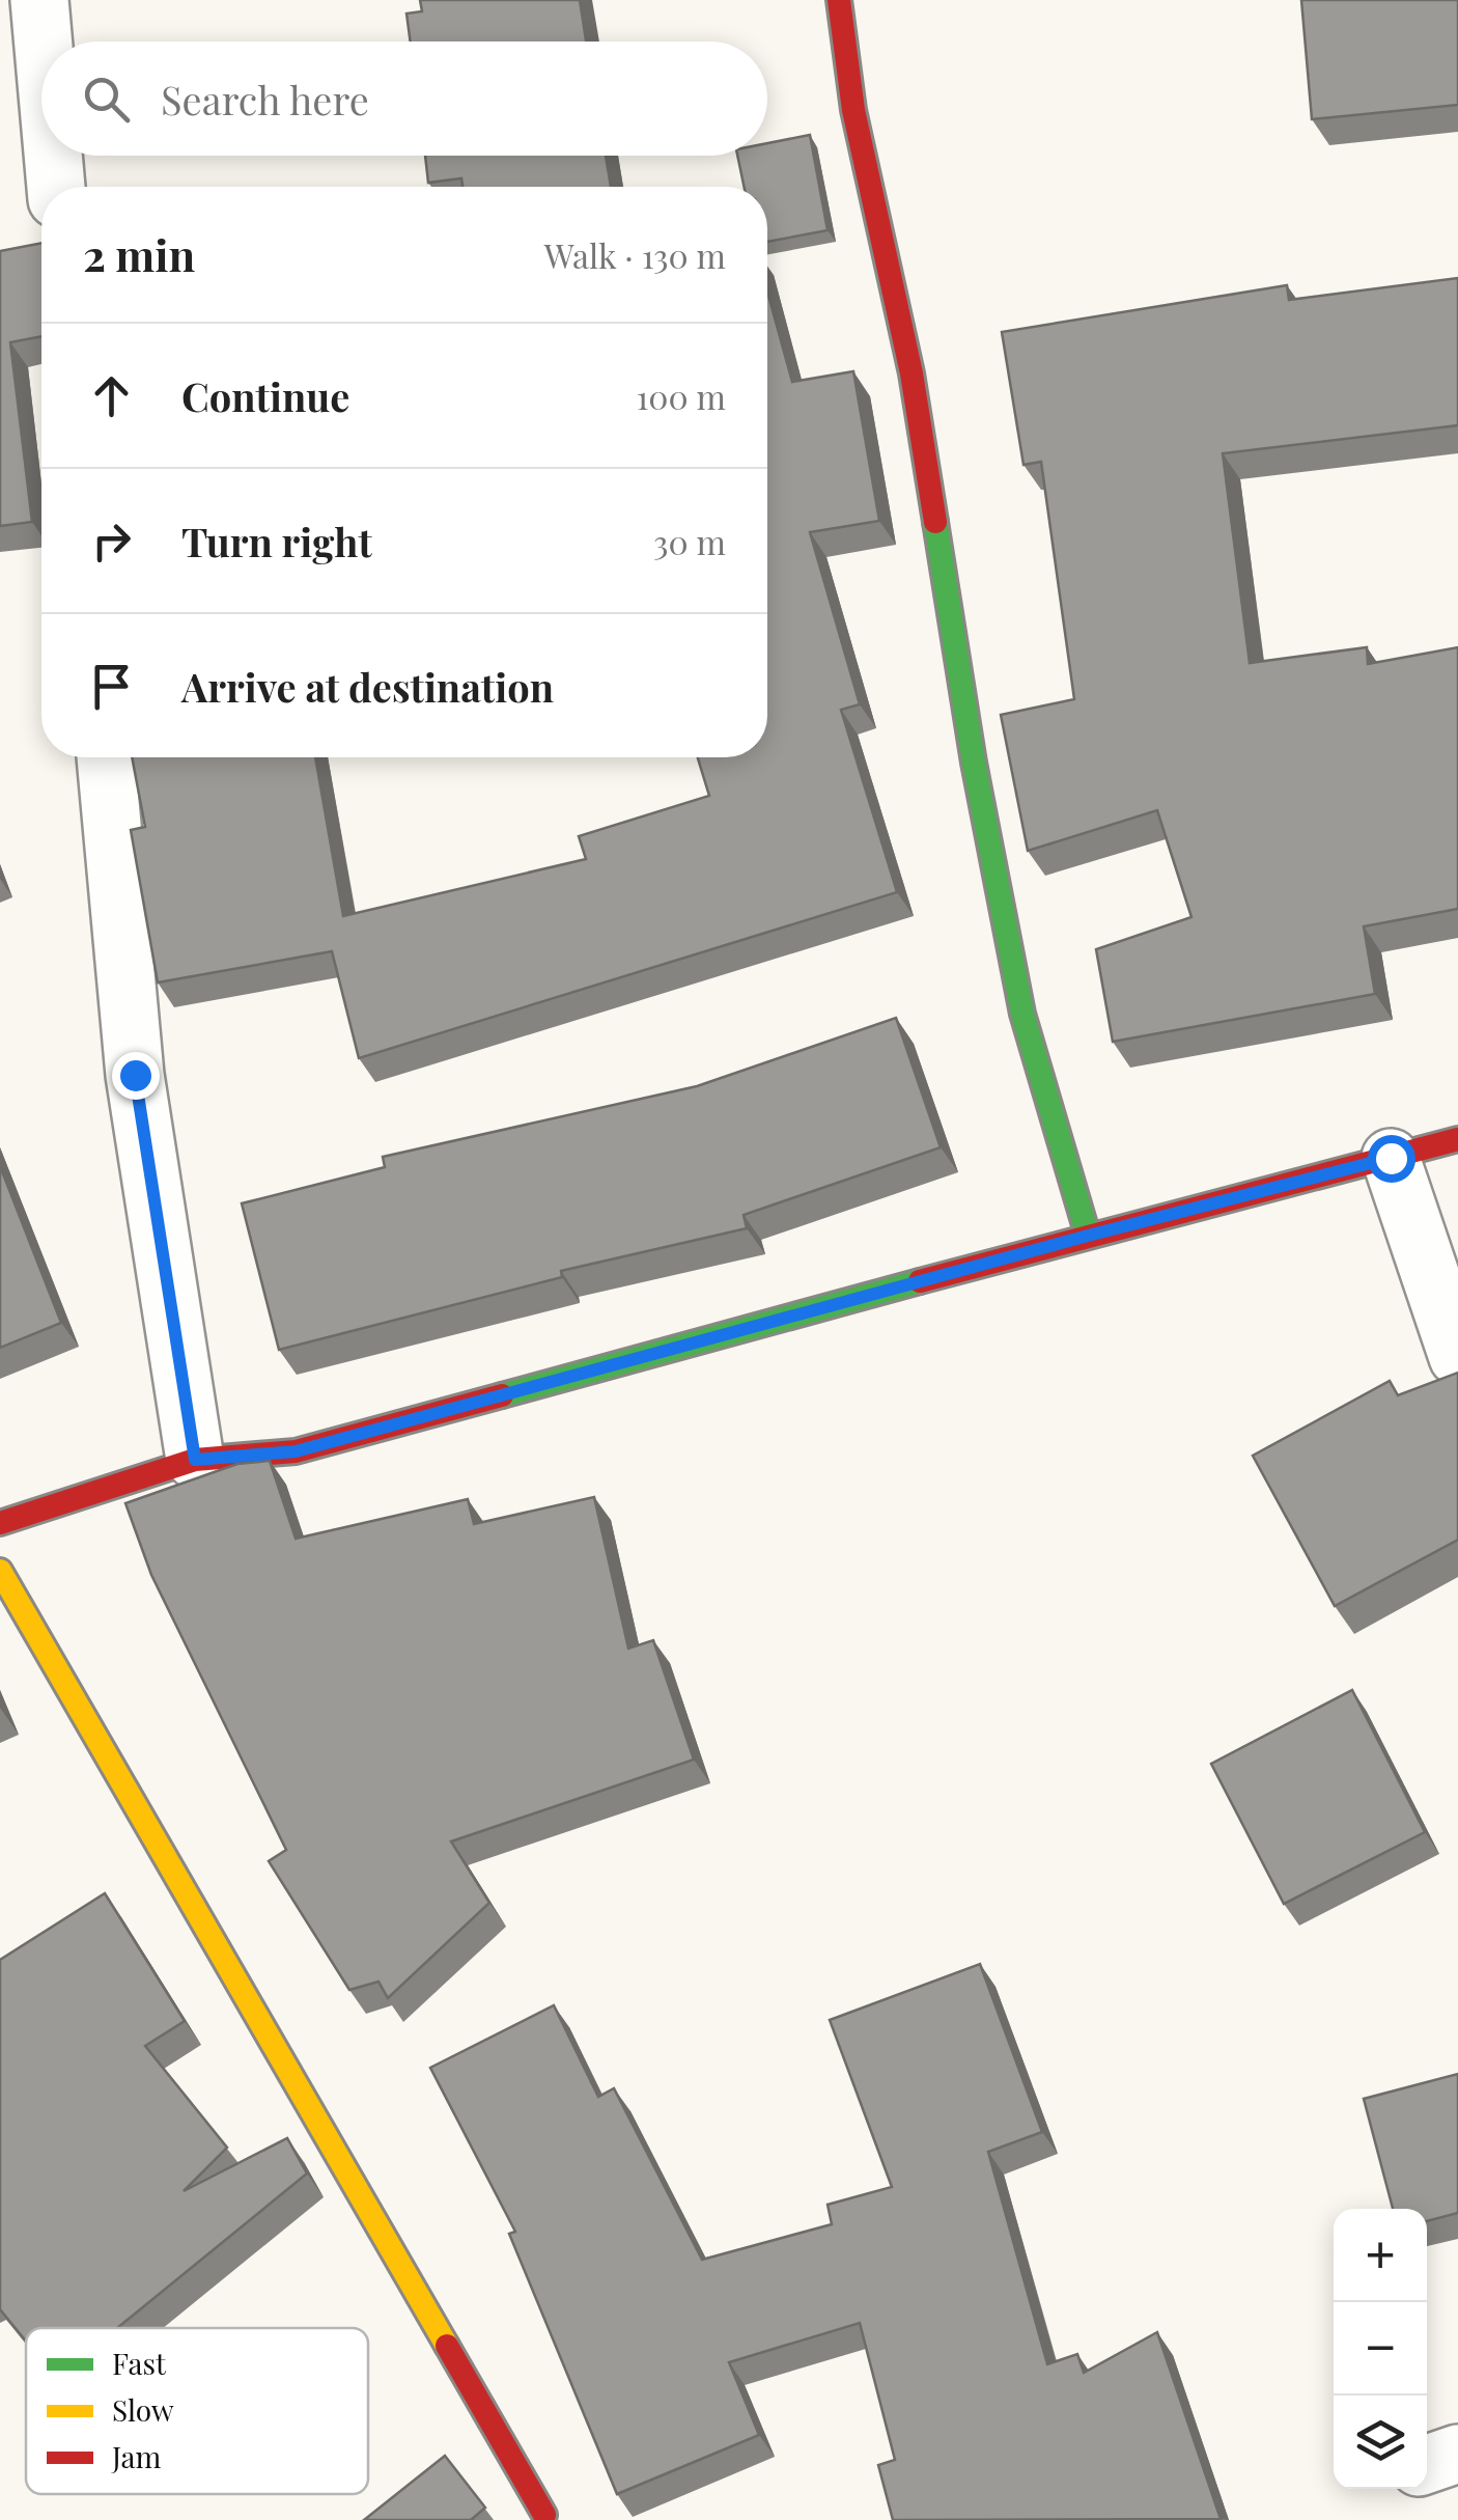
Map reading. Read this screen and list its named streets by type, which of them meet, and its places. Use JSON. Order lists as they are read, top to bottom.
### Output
{
  "legend": ["Fast", "Slow", "Jam"],
  "page": {
    "search": "Search here",
    "heading": ["2 min", "Walk · 130 m"],
    "list": [
      ["Continue", "100 m"],
      ["Turn right", "30 m"],
      "Arrive at destination"
    ],
    "map_buttons": ["+", "−"]
  }
}
